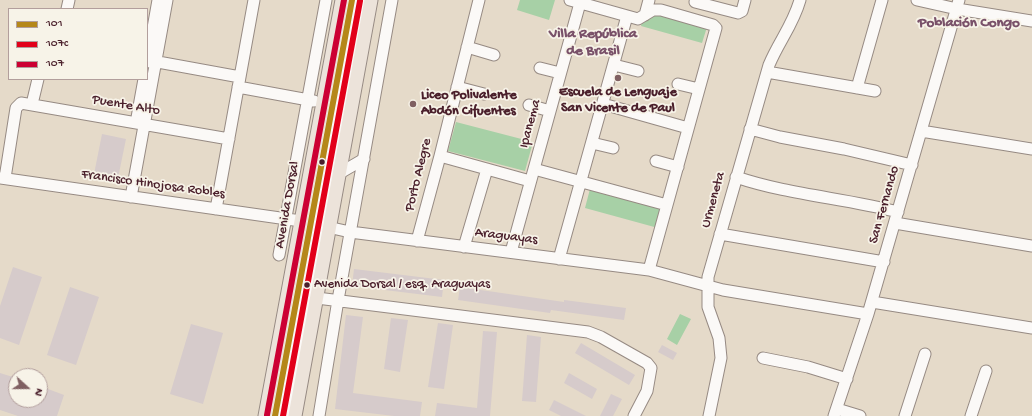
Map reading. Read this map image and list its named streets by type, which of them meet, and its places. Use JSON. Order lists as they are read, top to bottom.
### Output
{
  "streets": {
    "main road": ["Avenida Dorsal"],
    "street": [
      "Puente Alto",
      "Ipanema",
      "Porto Alegre",
      "Francisco Hinojosa Robles",
      "Urmeneta",
      "San Fernando",
      "Araguayas"
    ]
  },
  "crossings": [
    ["Puente Alto", "Francisco Hinojosa Robles"],
    ["Ipanema", "Araguayas"],
    ["Porto Alegre", "Araguayas"],
    ["Francisco Hinojosa Robles", "Avenida Dorsal"],
    ["Francisco Hinojosa Robles", "Araguayas"],
    ["Urmeneta", "Araguayas"],
    ["Avenida Dorsal", "Araguayas"],
    ["San Fernando", "Araguayas"]
  ],
  "districts": ["Población Congo", "Villa República de Brasil"],
  "places": ["Escuela de Lenguaje San Vicente de Paul", "Liceo Polivalente Abdón Cifuentes", "Avenida Dorsal / esq. Araguayas"],
  "lines": ["transit line 101", "transit line 107", "transit line 107c"],
  "legend": ["101", "107c", "107"],
  "north": "right"
}
